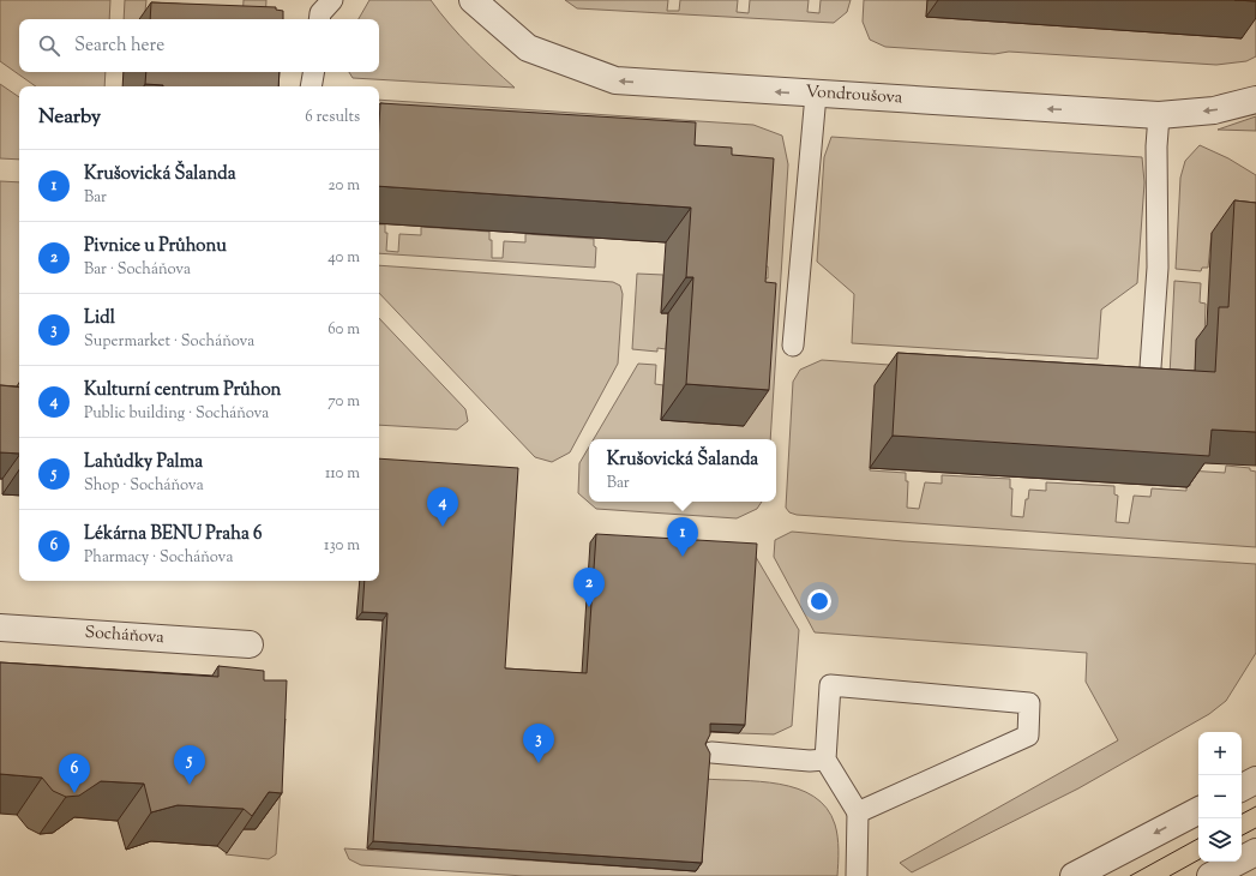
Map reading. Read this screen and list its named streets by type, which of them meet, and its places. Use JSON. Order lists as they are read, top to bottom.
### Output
{
  "streets": {
    "street": ["Vondroušova", "Socháňova"]
  },
  "one_way": ["Vondroušova"],
  "page": {
    "search": "Search here",
    "heading": ["Nearby", "6 results"],
    "list": [
      {
        "mark": "1",
        "name": "Krušovická Šalanda",
        "note": "Bar",
        "value": "20 m"
      },
      {
        "mark": "2",
        "name": "Pivnice u Průhonu",
        "note": "Bar · Socháňova",
        "value": "40 m"
      },
      {
        "mark": "3",
        "name": "Lidl",
        "note": "Supermarket · Socháňova",
        "value": "60 m"
      },
      {
        "mark": "4",
        "name": "Kulturní centrum Průhon",
        "note": "Public building · Socháňova",
        "value": "70 m"
      },
      {
        "mark": "5",
        "name": "Lahůdky Palma",
        "note": "Shop · Socháňova",
        "value": "110 m"
      },
      {
        "mark": "6",
        "name": "Lékárna BENU Praha 6",
        "note": "Pharmacy · Socháňova",
        "value": "130 m"
      }
    ],
    "popup": ["Krušovická Šalanda", "Bar"],
    "pins": [
      "4",
      "1",
      "2",
      "3",
      "5",
      "6"
    ],
    "map_buttons": ["+", "−"]
  }
}
